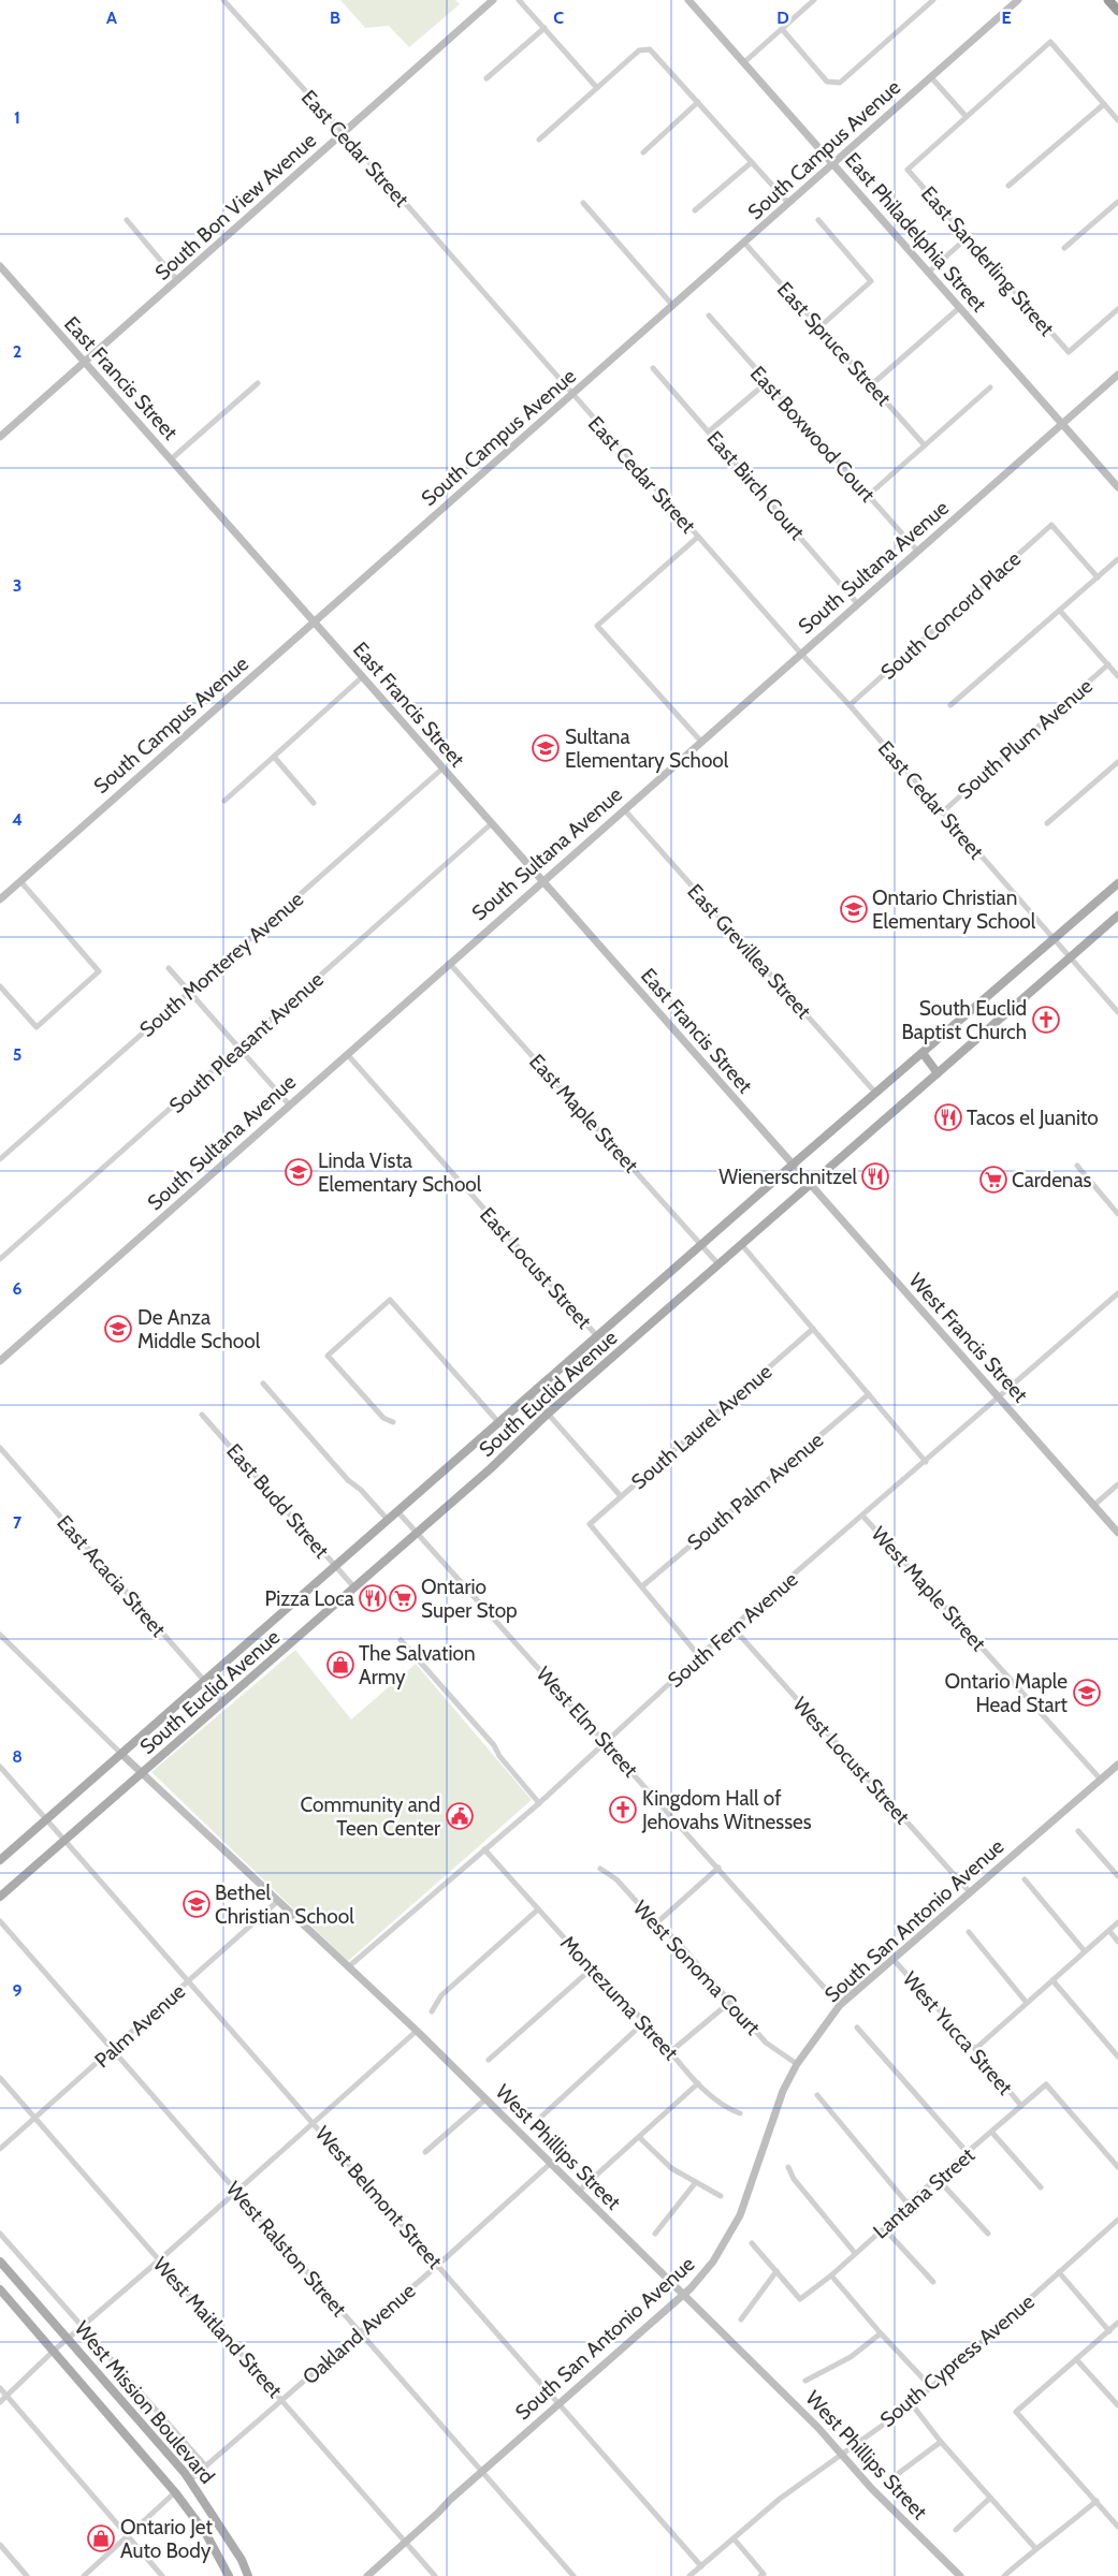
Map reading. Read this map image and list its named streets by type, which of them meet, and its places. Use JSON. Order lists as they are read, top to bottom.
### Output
{
  "streets": {
    "main road": ["South Euclid Avenue", "West Mission Boulevard"],
    "street": [
      "East Cedar Street",
      "South Campus Avenue",
      "South Bon View Avenue",
      "East Philadelphia Street",
      "East Sanderling Street",
      "East Spruce Street",
      "East Francis Street",
      "East Boxwood Court",
      "East Birch Court",
      "South Sultana Avenue",
      "South Concord Place",
      "South Plum Avenue",
      "East Grevillea Street",
      "South Monterey Avenue",
      "South Pleasant Avenue",
      "East Maple Street",
      "East Locust Street",
      "West Francis Street",
      "South Laurel Avenue",
      "South Palm Avenue",
      "East Budd Street",
      "East Acacia Street",
      "West Maple Street",
      "South Fern Avenue",
      "West Elm Street",
      "West Locust Street",
      "South San Antonio Avenue",
      "West Sonoma Court",
      "Montezuma Street",
      "Palm Avenue",
      "West Yucca Street",
      "West Phillips Street",
      "Lantana Street",
      "West Belmont Street",
      "West Ralston Street",
      "West Maitland Street",
      "Oakland Avenue",
      "South Cypress Avenue"
    ]
  },
  "crossings": [
    ["East Cedar Street", "South Campus Avenue"],
    ["East Cedar Street", "South Bon View Avenue"],
    ["East Cedar Street", "South Sultana Avenue"],
    ["East Cedar Street", "South Concord Place"],
    ["East Cedar Street", "South Plum Avenue"],
    ["East Cedar Street", "South Euclid Avenue"],
    ["South Campus Avenue", "East Philadelphia Street"],
    ["South Campus Avenue", "East Spruce Street"],
    ["South Campus Avenue", "East Francis Street"],
    ["South Bon View Avenue", "East Francis Street"],
    ["East Philadelphia Street", "South Sultana Avenue"],
    ["East Francis Street", "South Sultana Avenue"],
    ["East Francis Street", "South Monterey Avenue"],
    ["East Francis Street", "South Pleasant Avenue"],
    ["East Francis Street", "West Francis Street"],
    ["East Francis Street", "South Euclid Avenue"],
    ["East Boxwood Court", "South Sultana Avenue"],
    ["East Birch Court", "South Sultana Avenue"],
    ["South Sultana Avenue", "East Grevillea Street"],
    ["South Sultana Avenue", "East Maple Street"],
    ["South Sultana Avenue", "East Locust Street"],
    ["East Grevillea Street", "South Euclid Avenue"],
    ["East Maple Street", "South Euclid Avenue"],
    ["East Locust Street", "South Euclid Avenue"],
    ["West Francis Street", "South Euclid Avenue"],
    ["West Francis Street", "South Fern Avenue"],
    ["South Euclid Avenue", "East Budd Street"],
    ["South Euclid Avenue", "East Acacia Street"],
    ["South Euclid Avenue", "West Elm Street"],
    ["South Euclid Avenue", "West Phillips Street"],
    ["South Euclid Avenue", "West Belmont Street"],
    ["South Laurel Avenue", "South Palm Avenue"],
    ["West Maple Street", "South Fern Avenue"],
    ["West Maple Street", "South San Antonio Avenue"],
    ["South Fern Avenue", "West Elm Street"],
    ["South Fern Avenue", "West Locust Street"],
    ["South Fern Avenue", "Montezuma Street"],
    ["South Fern Avenue", "West Phillips Street"],
    ["West Elm Street", "South San Antonio Avenue"],
    ["West Locust Street", "South San Antonio Avenue"],
    ["South San Antonio Avenue", "West Sonoma Court"],
    ["South San Antonio Avenue", "West Yucca Street"],
    ["South San Antonio Avenue", "West Phillips Street"],
    ["South San Antonio Avenue", "West Belmont Street"],
    ["South San Antonio Avenue", "West Ralston Street"],
    ["South San Antonio Avenue", "West Maitland Street"],
    ["Palm Avenue", "West Phillips Street"],
    ["Palm Avenue", "West Belmont Street"],
    ["Palm Avenue", "West Ralston Street"],
    ["Palm Avenue", "West Maitland Street"],
    ["West Yucca Street", "Lantana Street"],
    ["West Phillips Street", "Oakland Avenue"],
    ["West Phillips Street", "South Cypress Avenue"],
    ["West Belmont Street", "Oakland Avenue"],
    ["West Belmont Street", "South Cypress Avenue"],
    ["West Ralston Street", "Oakland Avenue"],
    ["West Maitland Street", "Oakland Avenue"],
    ["Oakland Avenue", "West Mission Boulevard"]
  ],
  "places": {
    "school or university": [
      "Sultana Elementary School",
      "Ontario Christian Elementary School",
      "Linda Vista Elementary School",
      "De Anza Middle School",
      "Ontario Maple Head Start",
      "Bethel Christian School"
    ],
    "church": ["South Euclid Baptist Church", "Kingdom Hall of Jehovahs Witnesses"],
    "restaurant": ["Tacos el Juanito", "Wienerschnitzel", "Pizza Loca"],
    "supermarket": ["Cardenas", "Ontario Super Stop"],
    "shop": ["The Salvation Army", "Ontario Jet Auto Body"],
    "public building": ["Community and Teen Center"]
  },
  "grid": {
    "columns": [
      "A",
      "B",
      "C",
      "D",
      "E"
    ],
    "rows": [
      "1",
      "2",
      "3",
      "4",
      "5",
      "6",
      "7",
      "8",
      "9"
    ]
  }
}
